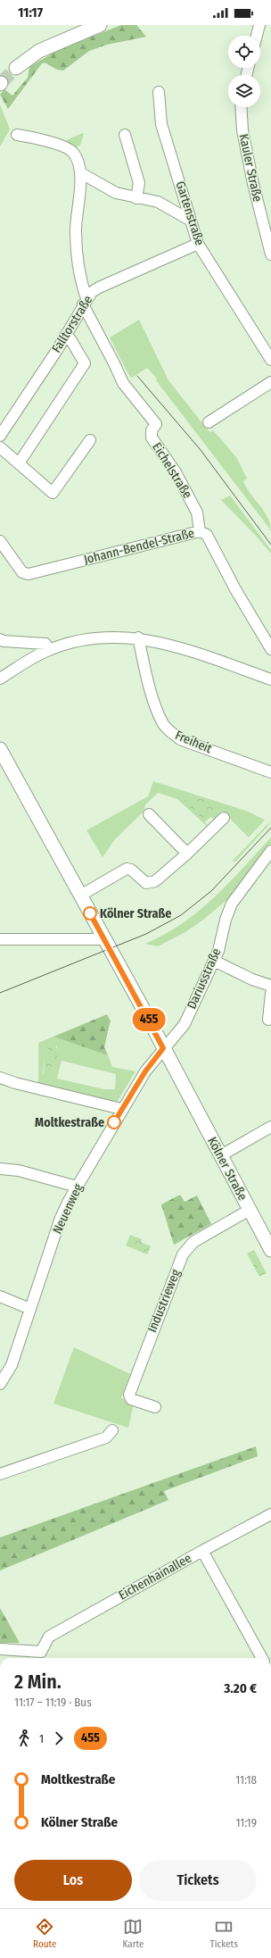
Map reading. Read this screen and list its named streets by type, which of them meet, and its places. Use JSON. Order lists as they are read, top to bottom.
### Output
{
  "streets": {
    "main road": ["Kölner Straße"],
    "street": [
      "Kauler Straße",
      "Gartenstraße",
      "Falltorstraße",
      "Eichelstraße",
      "Johann-Bendel-Straße",
      "Freiheit",
      "Dariusstraße",
      "Neuenweg",
      "Industrieweg",
      "Eichenhainallee"
    ]
  },
  "crossings": [
    ["Gartenstraße", "Falltorstraße"],
    ["Falltorstraße", "Eichelstraße"],
    ["Eichelstraße", "Johann-Bendel-Straße"],
    ["Dariusstraße", "Kölner Straße"],
    ["Dariusstraße", "Neuenweg"],
    ["Kölner Straße", "Neuenweg"],
    ["Kölner Straße", "Industrieweg"]
  ],
  "places": ["Kölner Straße", "Moltkestraße"],
  "lines": ["bus line 455"],
  "page": {
    "status": "11:17",
    "on_map": "455",
    "heading": ["2 Min.", "11:17 – 11:19 · Bus", "3.20 €"],
    "legs": ["1", "455"],
    "list": [
      {
        "name": "Moltkestraße",
        "value": "11:18"
      },
      {
        "name": "Kölner Straße",
        "value": "11:19"
      }
    ],
    "buttons": ["Los", "Tickets"],
    "tabs": ["Route", "Karte", "Tickets"]
  }
}
